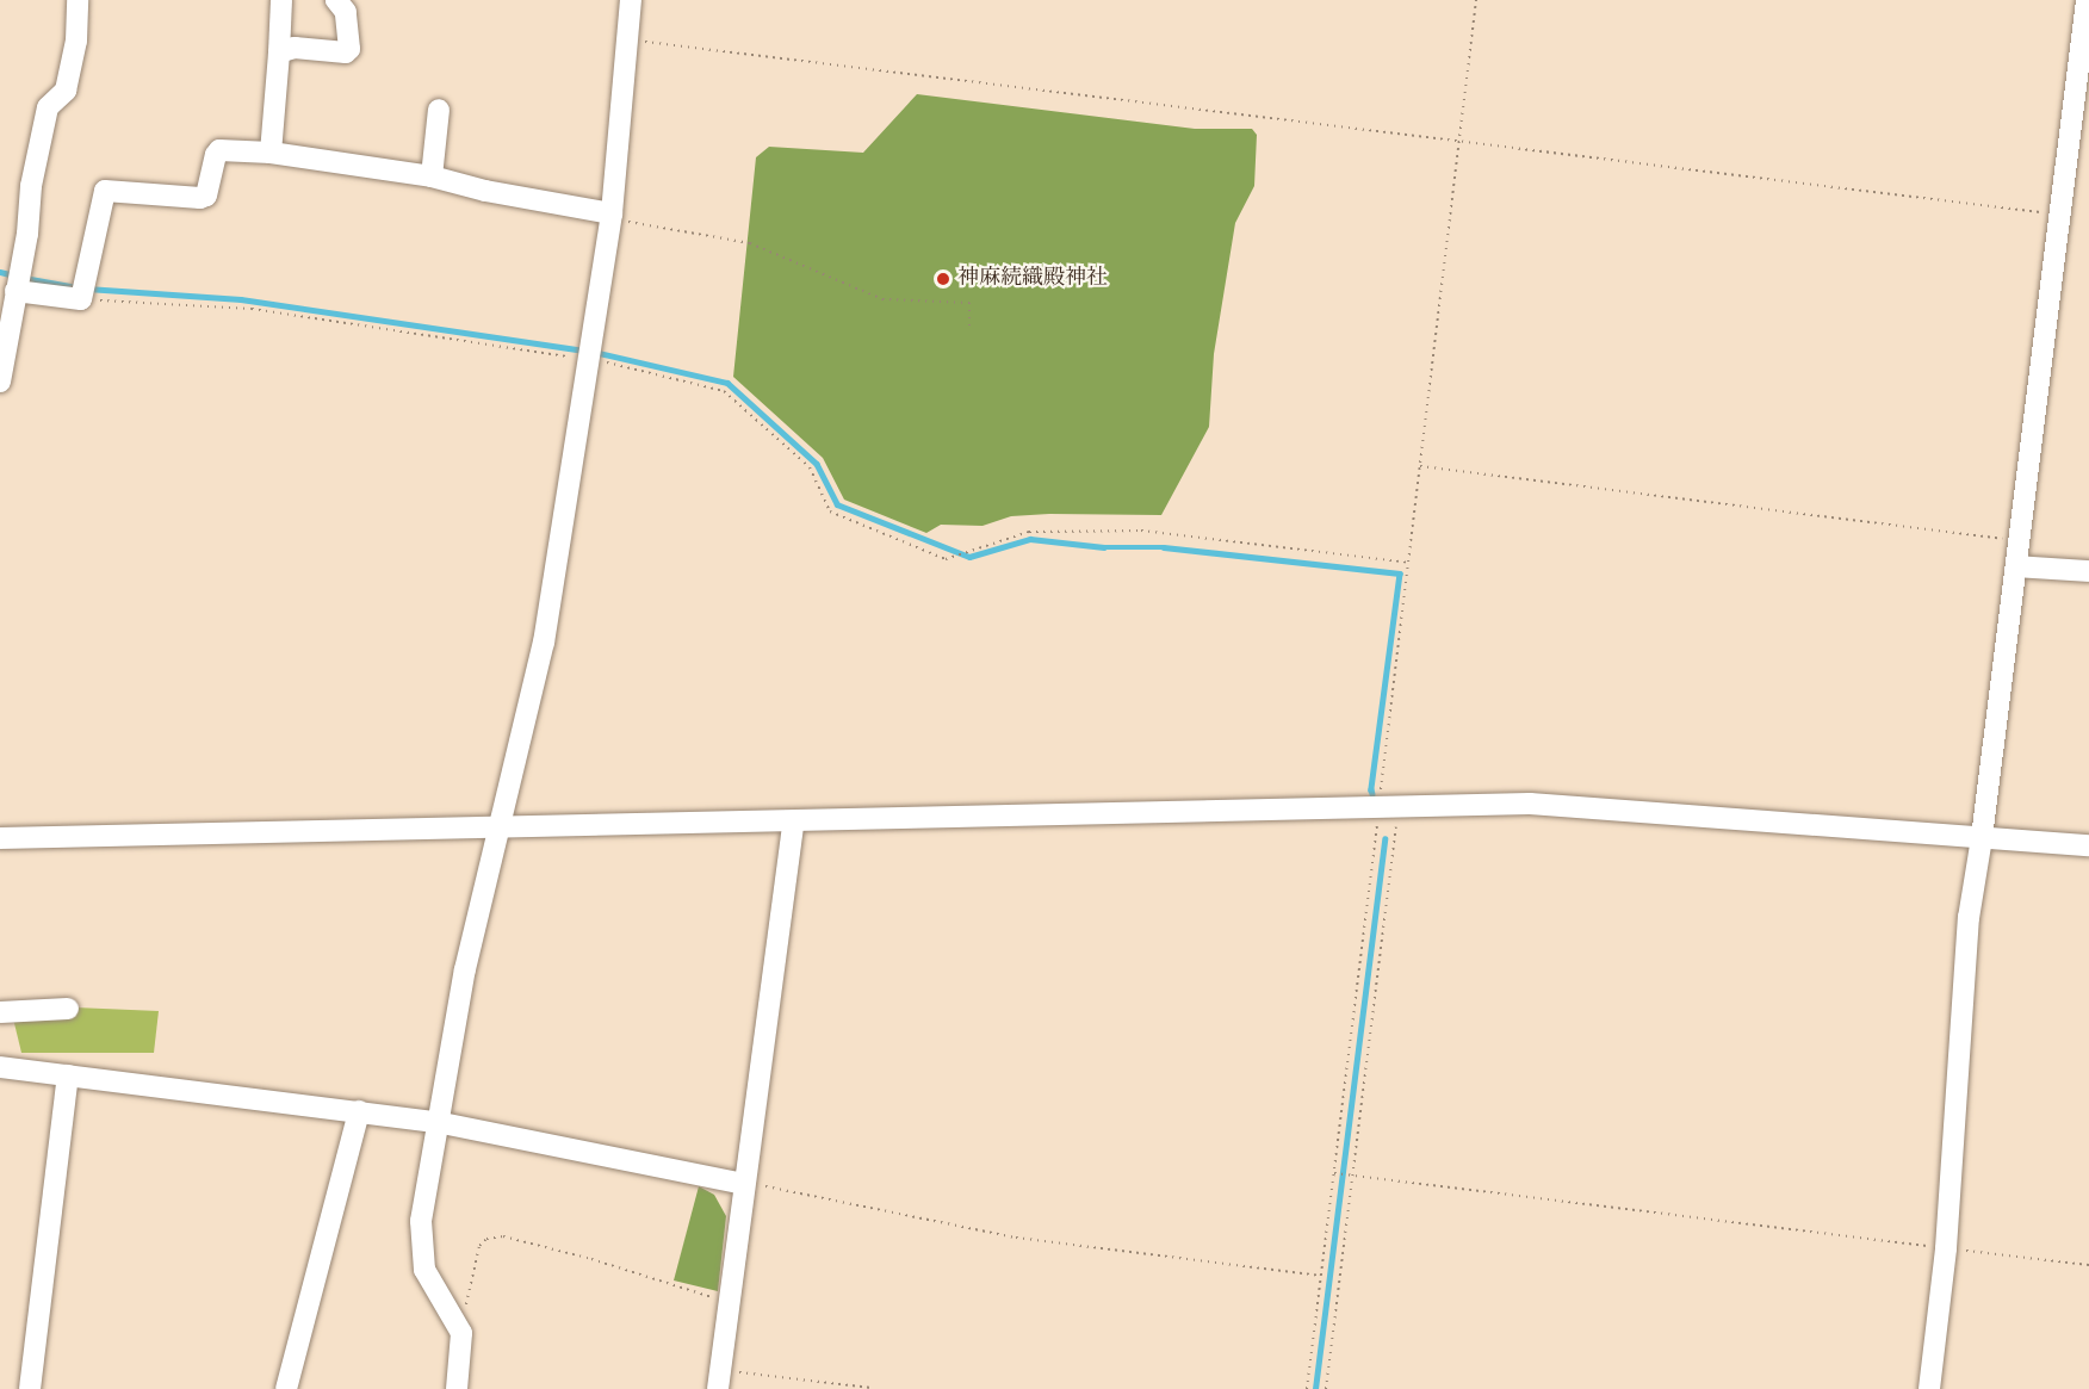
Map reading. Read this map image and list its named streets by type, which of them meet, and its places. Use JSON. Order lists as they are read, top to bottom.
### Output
{
  "places": ["神麻続織殿神社"]
}
